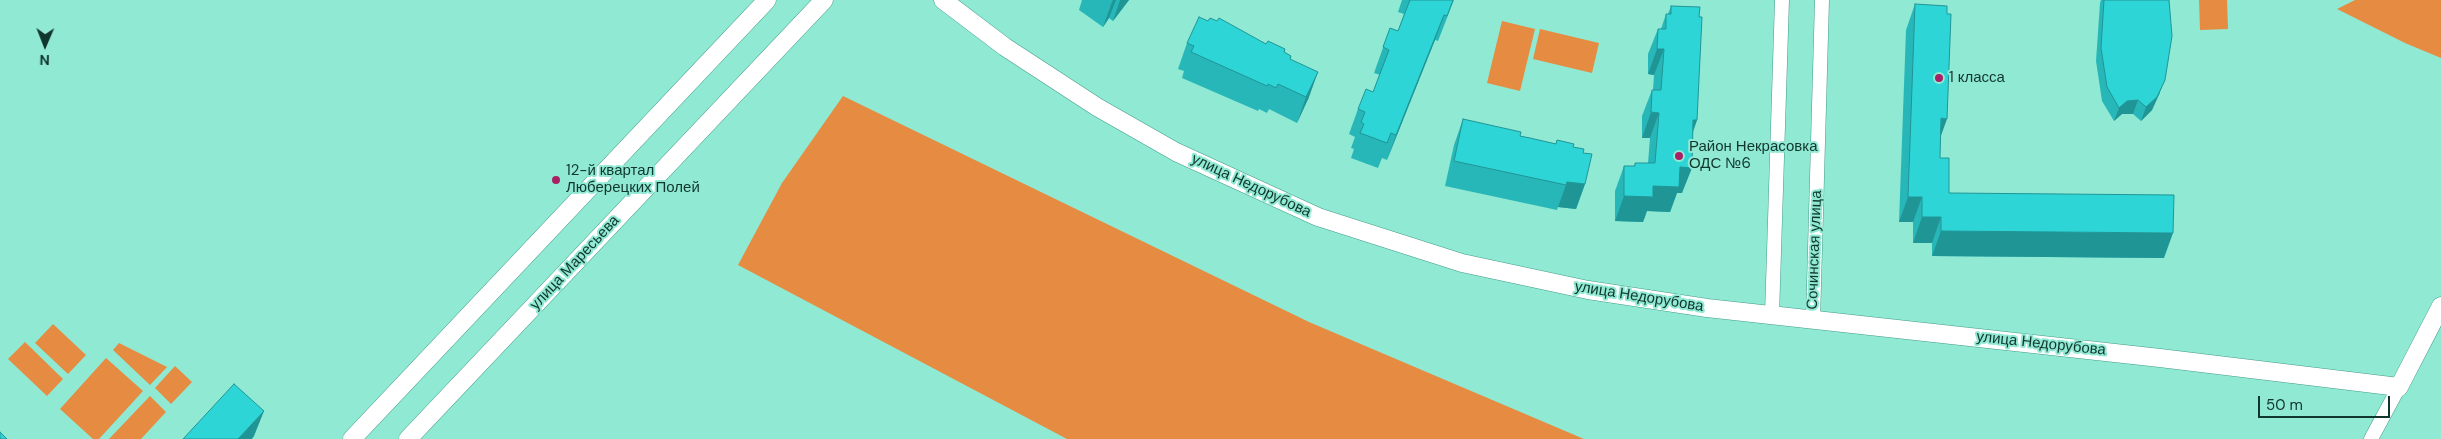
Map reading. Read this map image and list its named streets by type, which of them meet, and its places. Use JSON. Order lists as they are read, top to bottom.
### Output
{
  "streets": {
    "street": ["улица Недорубова", "Сочинская улица", "улица Маресьева"]
  },
  "crossings": [
    ["улица Недорубова", "Сочинская улица"]
  ],
  "places": ["1 класса", "Район Некрасовка ОДС №6", "12-й квартал Люберецких Полей"],
  "scale_bar": "50 m",
  "north": "bottom"
}
